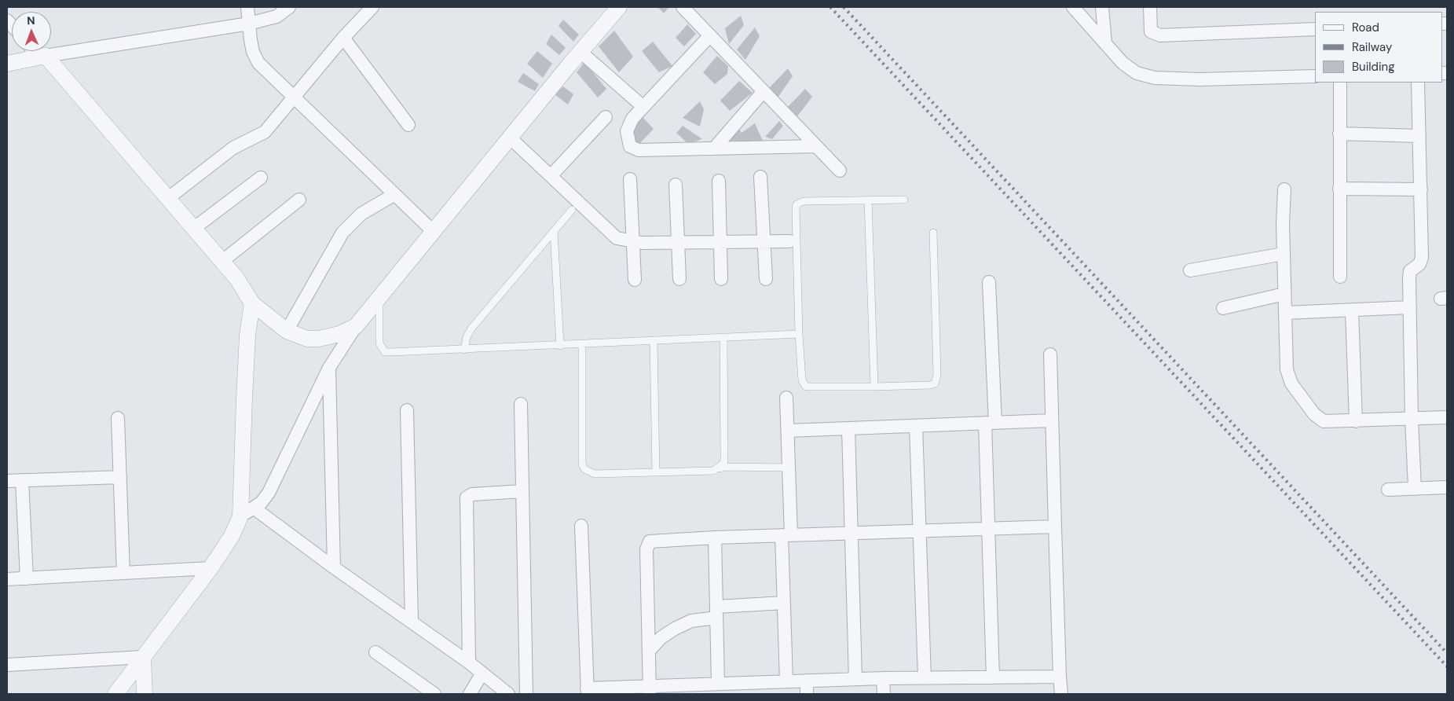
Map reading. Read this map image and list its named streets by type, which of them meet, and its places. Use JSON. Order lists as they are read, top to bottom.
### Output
{
  "legend": ["Road", "Railway", "Building"],
  "north": "top"
}
